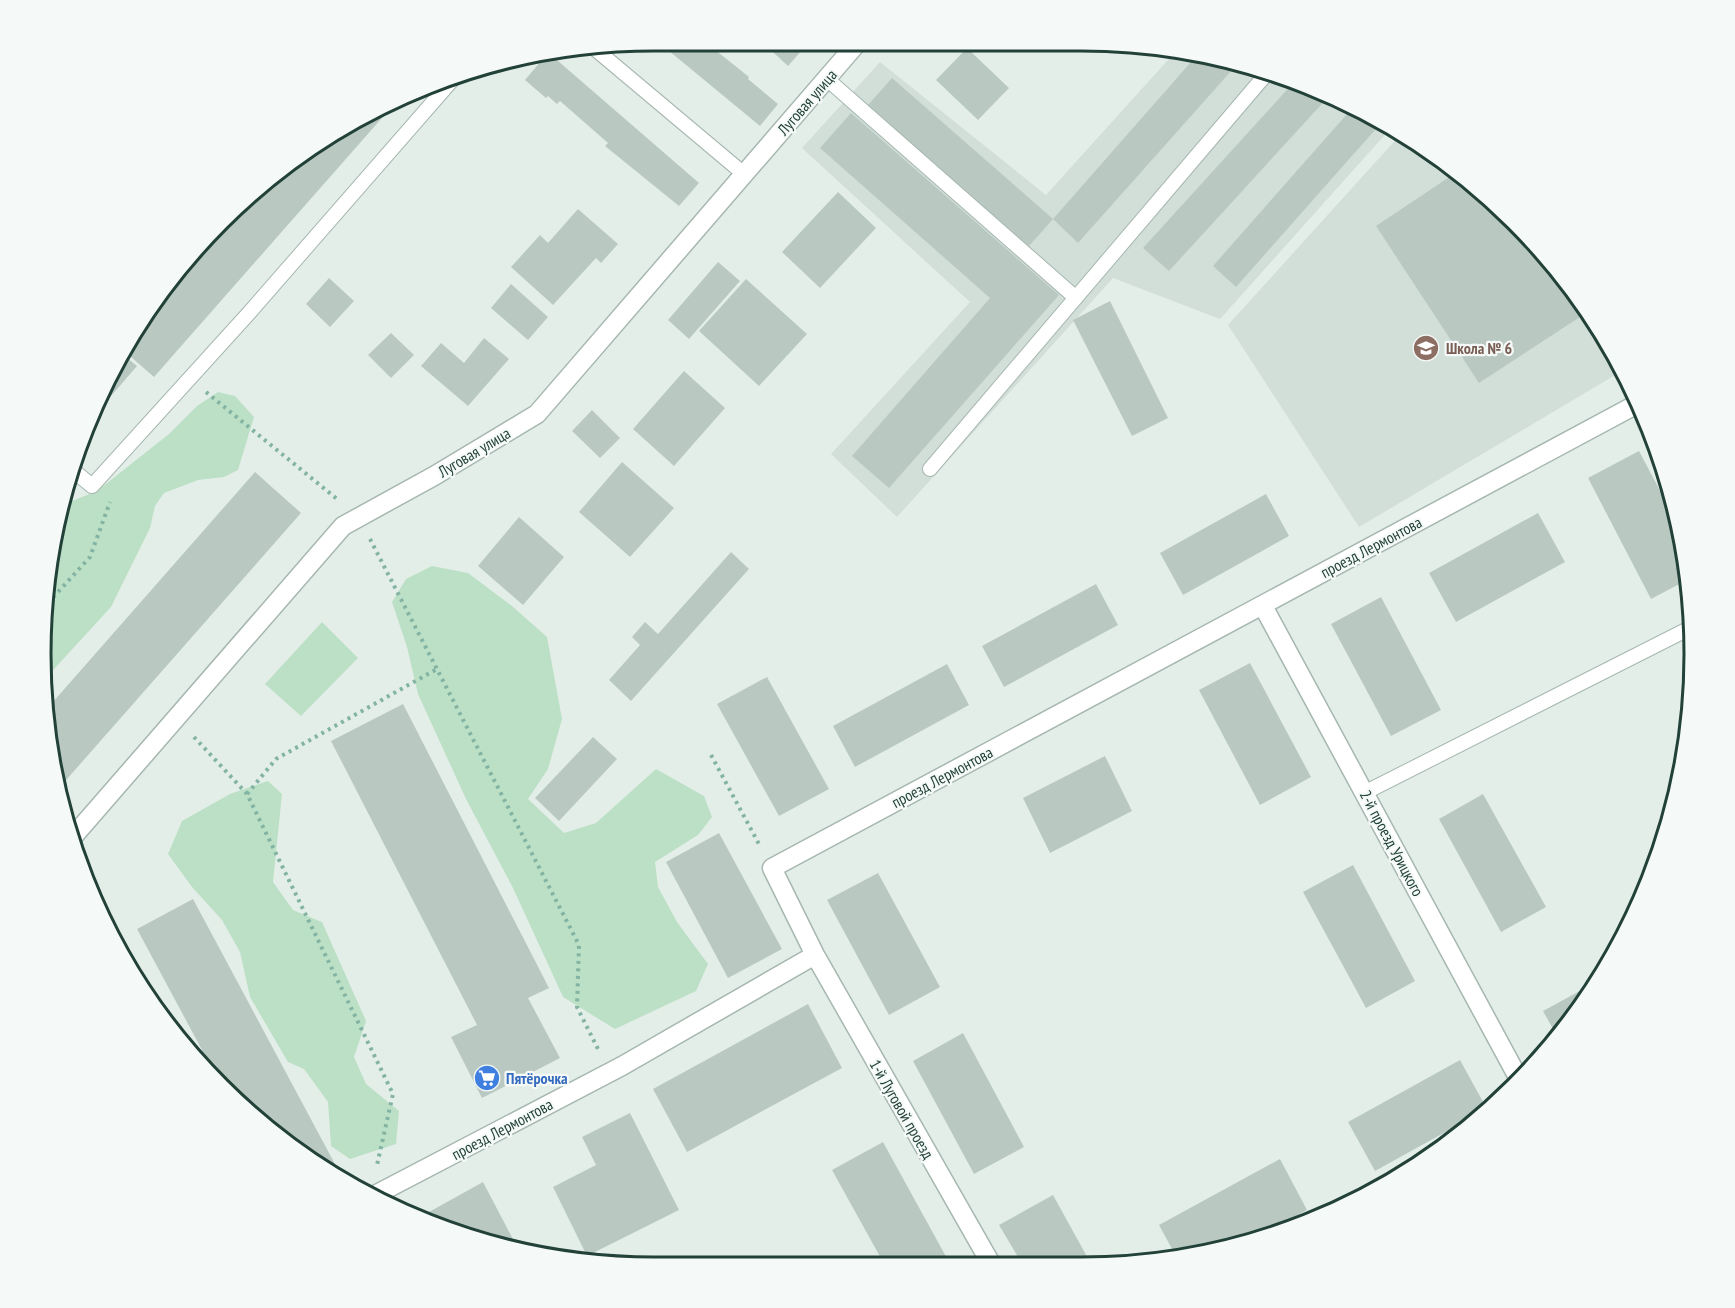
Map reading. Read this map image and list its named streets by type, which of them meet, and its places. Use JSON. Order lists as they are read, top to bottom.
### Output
{
  "streets": {
    "street": [
      "Луговая улица",
      "проезд Лермонтова",
      "2-й проезд Урицкого",
      "1-й Луговой проезд"
    ]
  },
  "crossings": [
    ["проезд Лермонтова", "2-й проезд Урицкого"],
    ["проезд Лермонтова", "1-й Луговой проезд"]
  ],
  "places": {
    "school or university": ["Школа № 6"],
    "supermarket": ["Пятёрочка"]
  }
}
